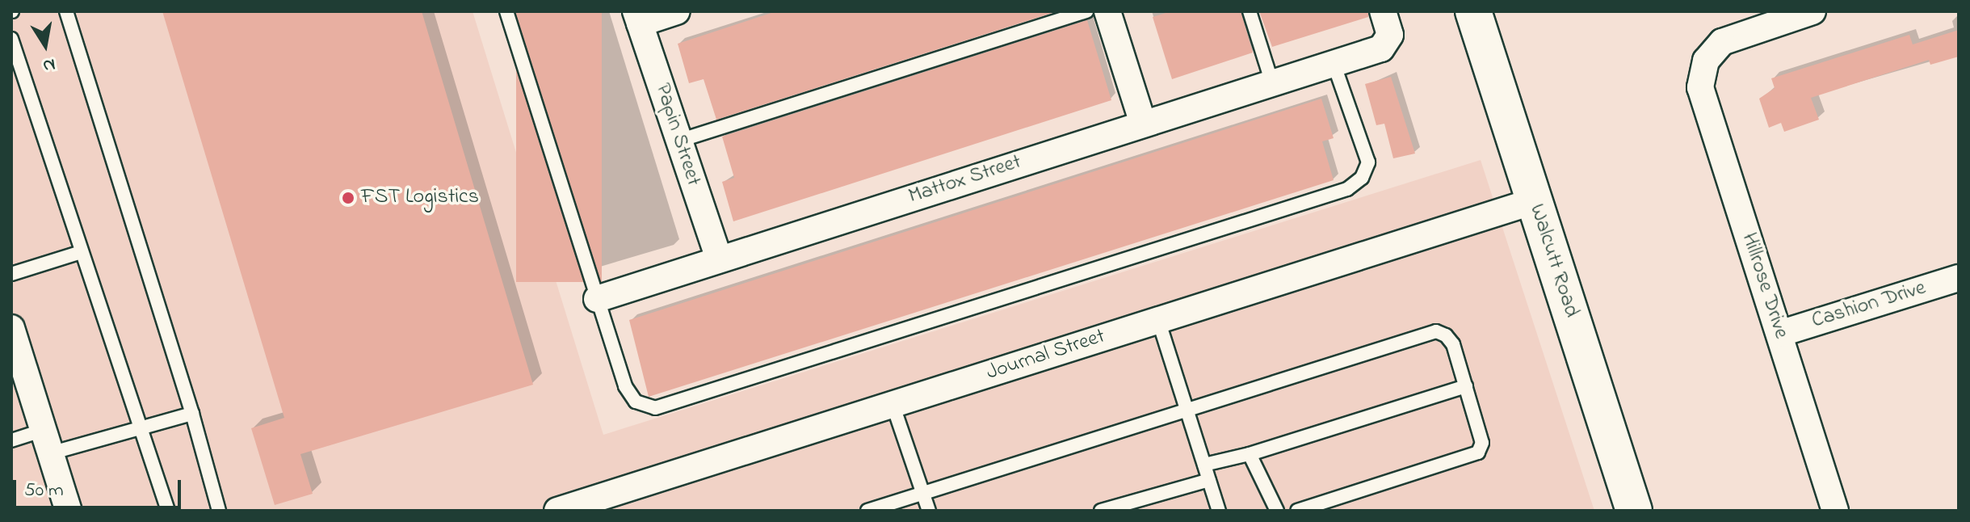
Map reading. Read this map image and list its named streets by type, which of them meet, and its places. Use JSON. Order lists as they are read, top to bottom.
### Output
{
  "streets": {
    "street": [
      "Papin Street",
      "Mattox Street",
      "Walcutt Road",
      "Hillrose Drive",
      "Cashion Drive",
      "Journal Street"
    ]
  },
  "crossings": [
    ["Papin Street", "Mattox Street"],
    ["Walcutt Road", "Journal Street"],
    ["Hillrose Drive", "Cashion Drive"]
  ],
  "places": ["FST Logistics"],
  "scale_bar": "50 m",
  "north": "bottom"
}
